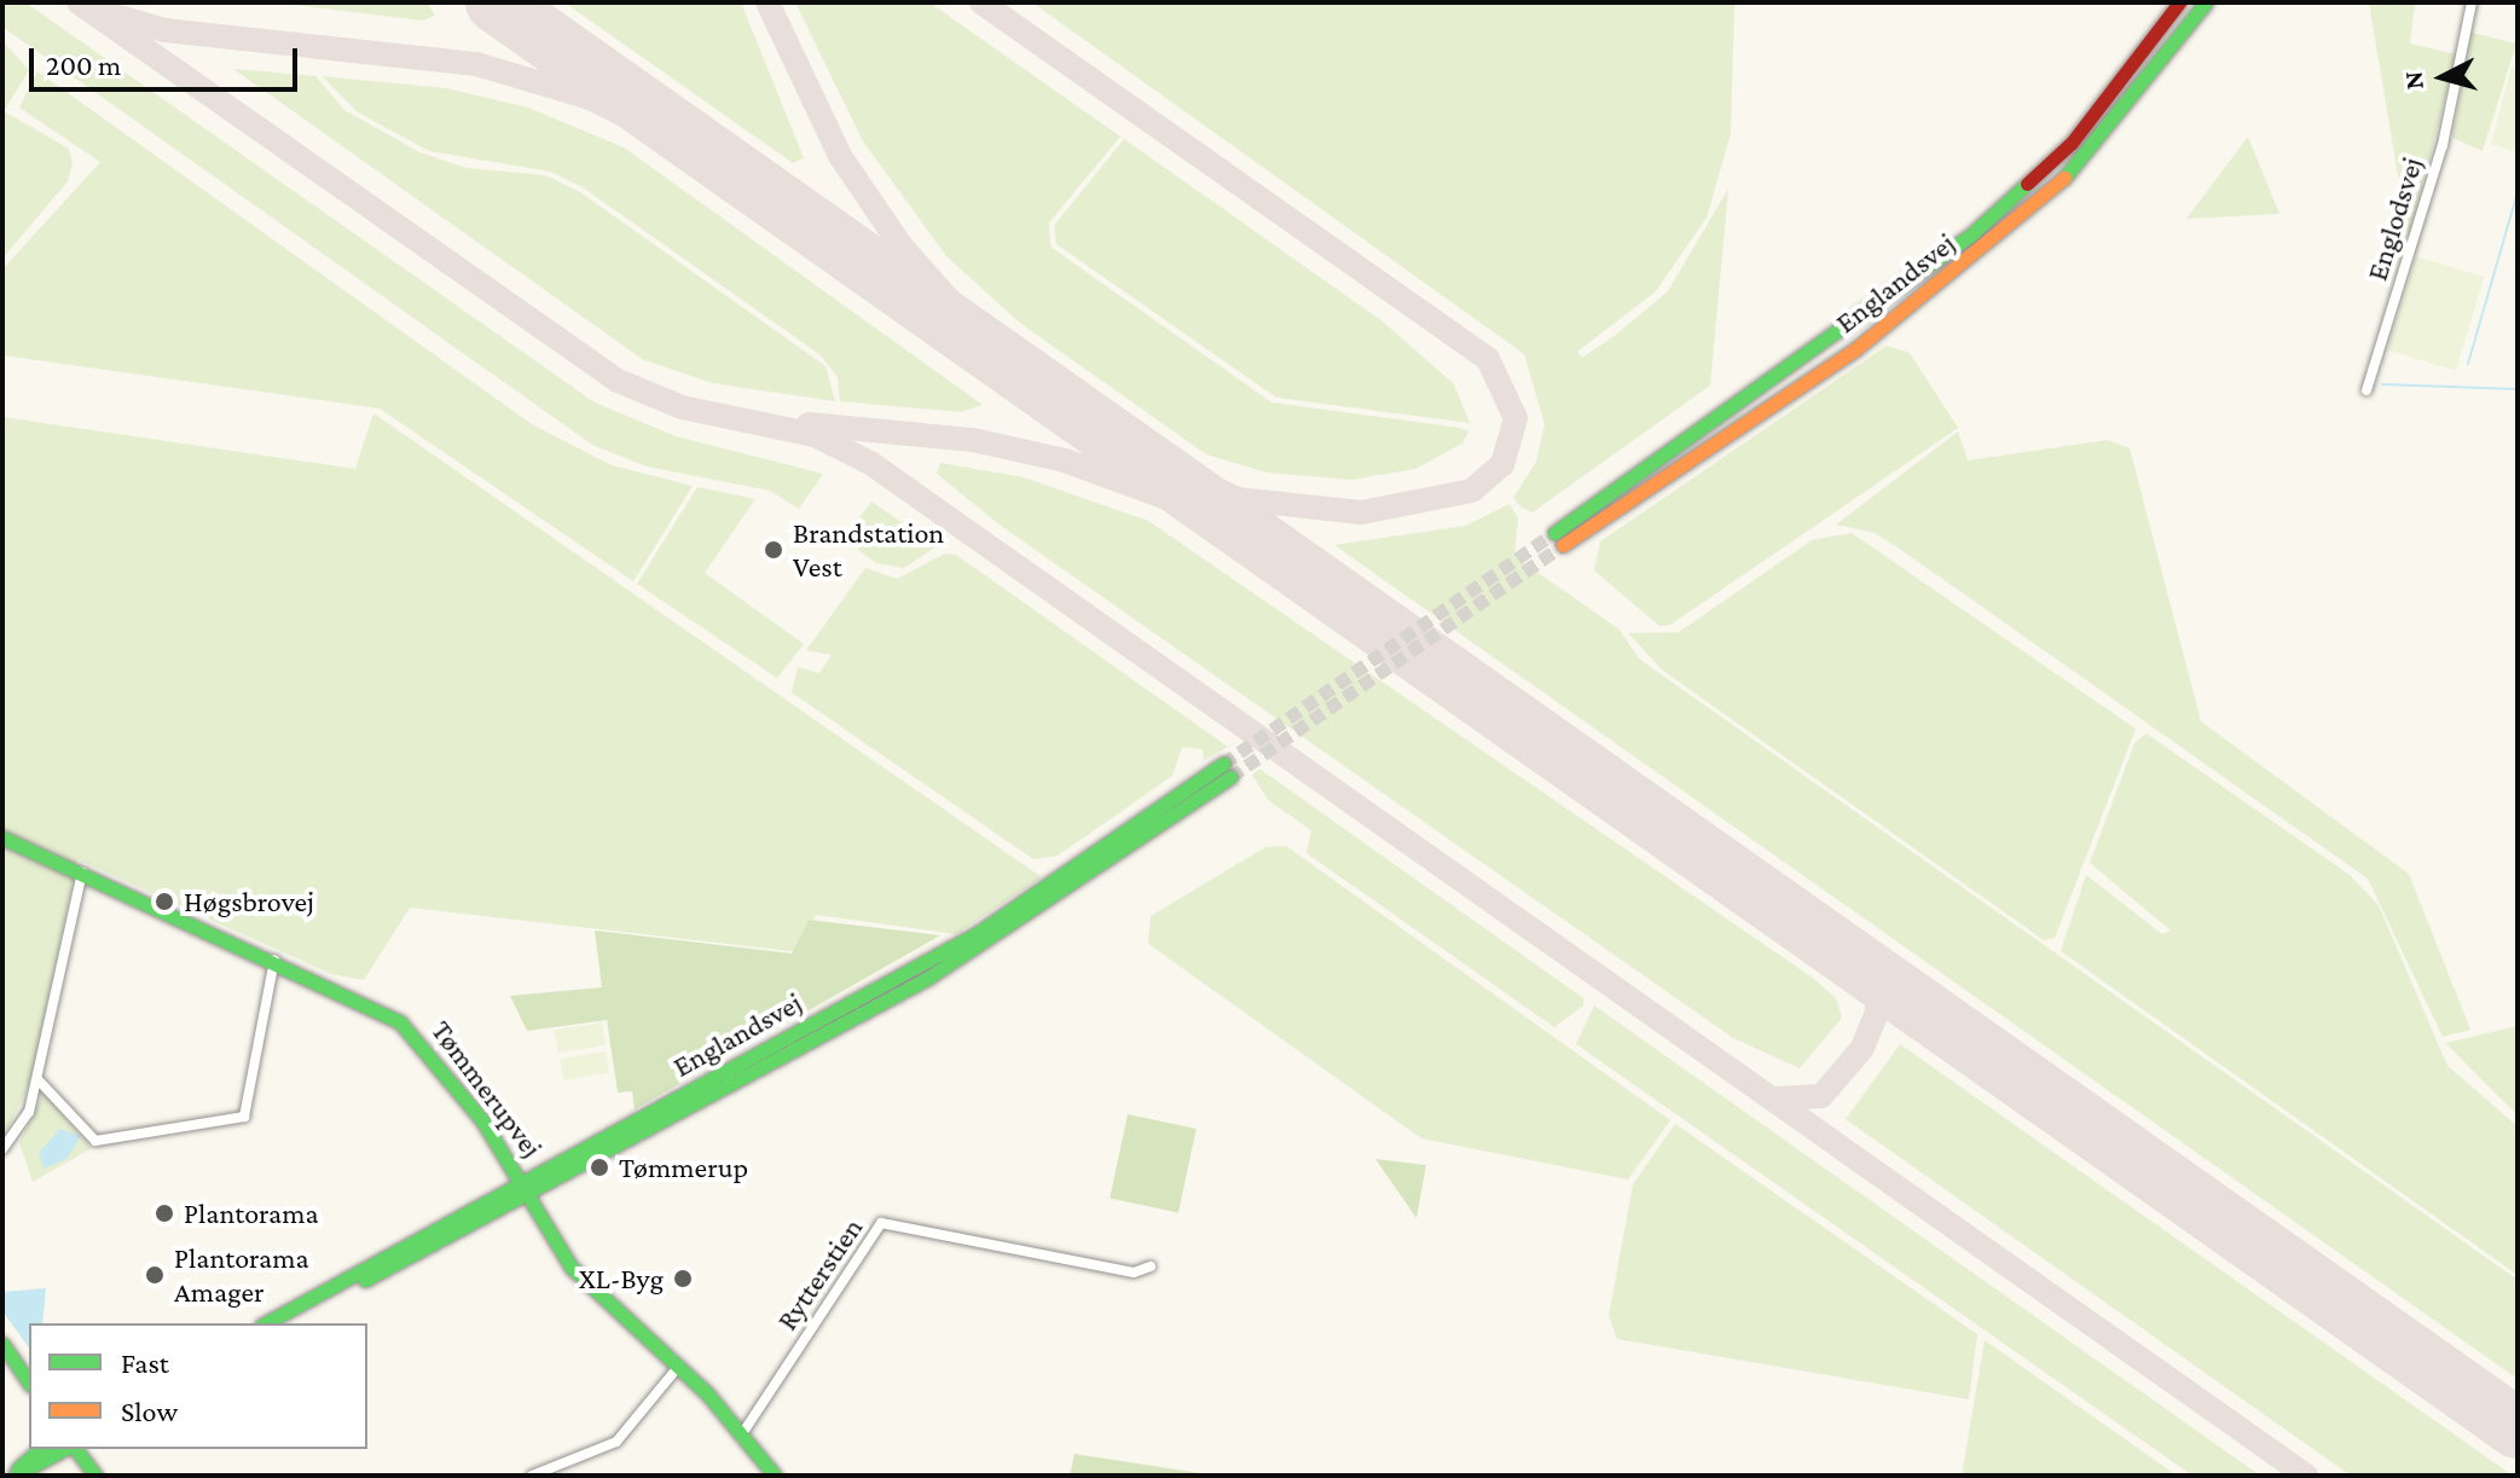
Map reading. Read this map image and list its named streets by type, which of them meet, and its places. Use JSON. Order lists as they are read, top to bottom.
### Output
{
  "streets": {
    "main road": ["Englandsvej", "Tømmerupvej"],
    "street": ["Englodsvej", "Rytterstien"]
  },
  "crossings": [
    ["Englandsvej", "Tømmerupvej"],
    ["Tømmerupvej", "Rytterstien"]
  ],
  "places": [
    "Brandstation Vest",
    "Høgsbrovej",
    "Tømmerup",
    "Plantorama",
    "Plantorama Amager",
    "XL-Byg"
  ],
  "legend": ["Fast", "Slow"],
  "scale_bar": "200 m",
  "north": "left"
}
